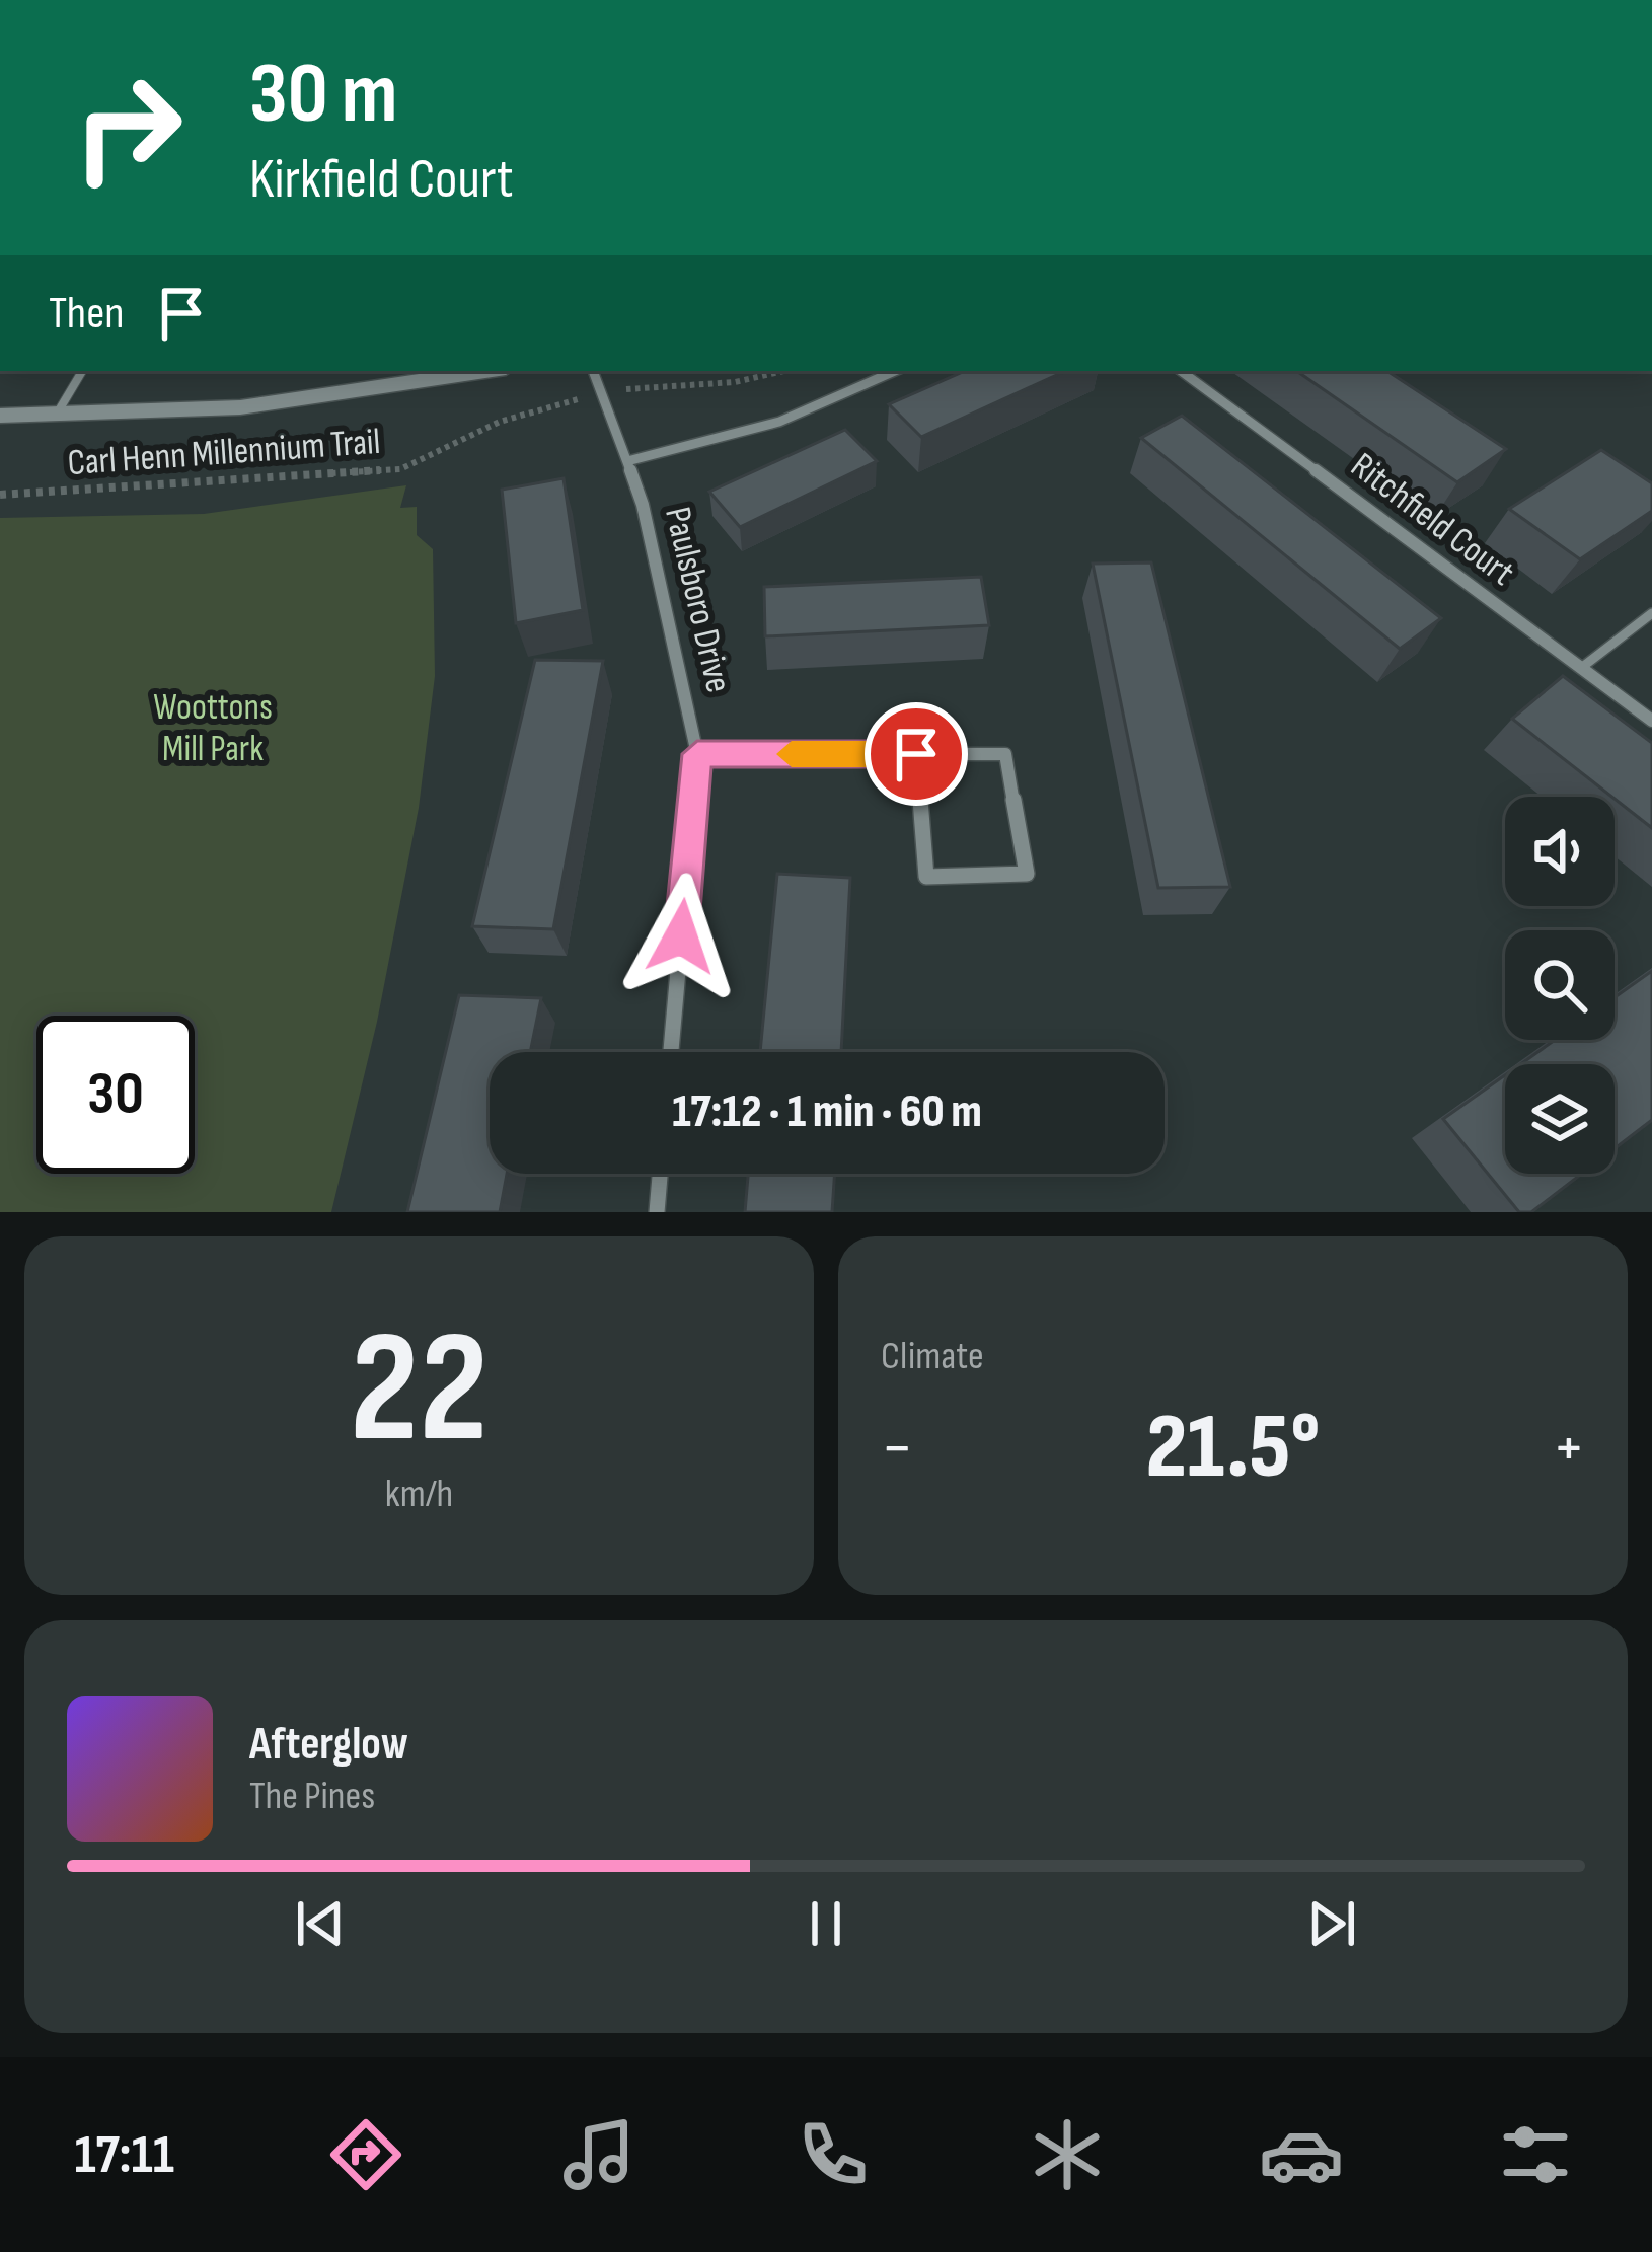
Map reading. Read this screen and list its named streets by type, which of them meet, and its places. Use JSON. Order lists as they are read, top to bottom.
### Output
{
  "streets": {
    "street": ["Ritchfield Court", "Paulsboro Drive"],
    "path": ["Carl Henn Millennium Trail"]
  },
  "crossings": [
    ["Carl Henn Millennium Trail", "Paulsboro Drive"]
  ],
  "parks": ["Woottons Mill Park"],
  "page": {
    "turn": ["30 m", "Kirkfield Court"],
    "then": "Then",
    "limit": "30",
    "trip": "17:12 · 1 min · 60 m",
    "tile": [
      ["22", "km/h"],
      "Climate"
    ],
    "heat": ["−", "21.5°", "+"],
    "song": ["Afterglow", "The Pines"],
    "tabs": "17:11"
  }
}
